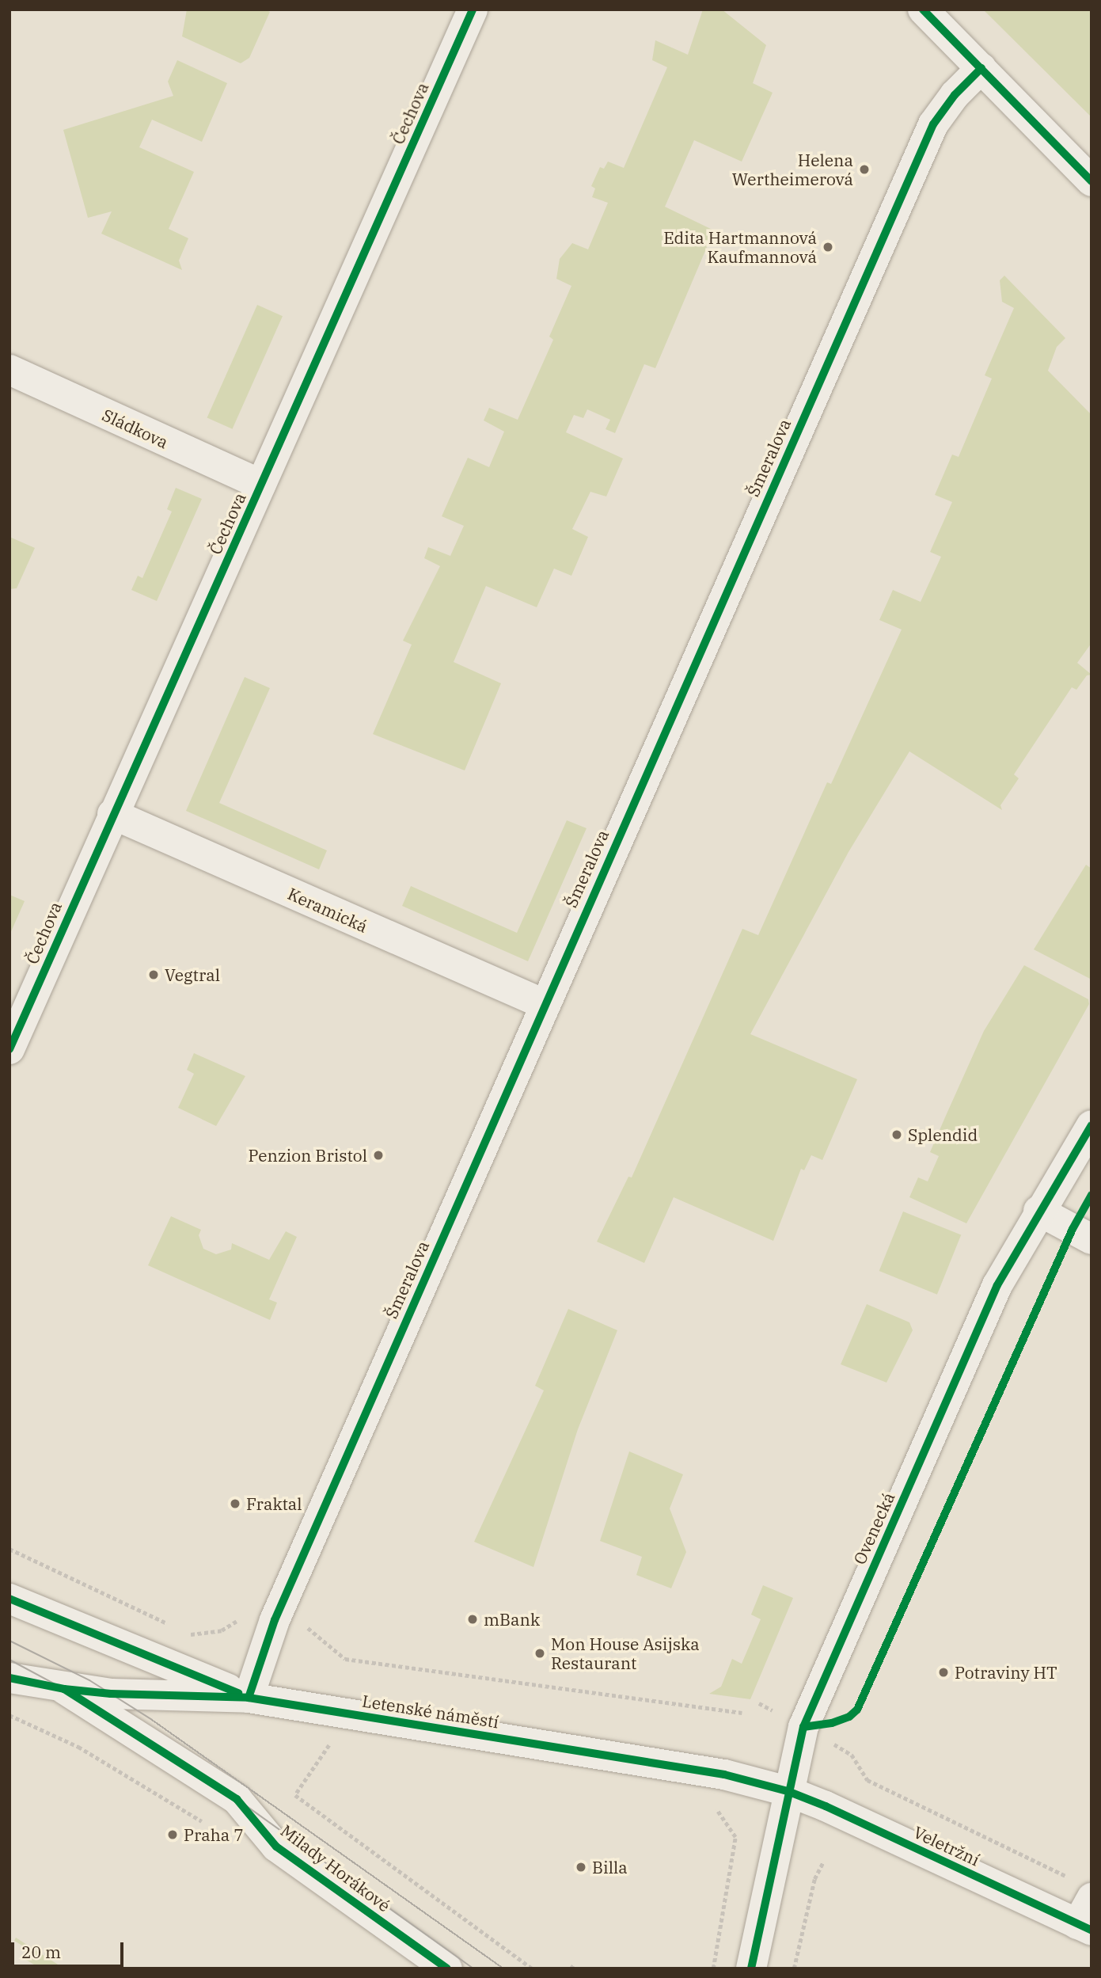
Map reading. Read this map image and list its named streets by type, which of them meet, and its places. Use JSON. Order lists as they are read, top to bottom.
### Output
{
  "streets": {
    "street": [
      "Čechova",
      "Sládkova",
      "Šmeralova",
      "Keramická",
      "Ovenecká",
      "Letenské náměstí",
      "Veletržní",
      "Milady Horákové"
    ]
  },
  "crossings": [
    ["Čechova", "Sládkova"],
    ["Čechova", "Keramická"],
    ["Šmeralova", "Keramická"],
    ["Šmeralova", "Letenské náměstí"],
    ["Ovenecká", "Letenské náměstí"],
    ["Ovenecká", "Veletržní"],
    ["Letenské náměstí", "Veletržní"],
    ["Letenské náměstí", "Milady Horákové"]
  ],
  "places": [
    "Helena Wertheimerová",
    "Edita Hartmannová Kaufmannová",
    "Vegtral",
    "Splendid",
    "Penzion Bristol",
    "Fraktal",
    "mBank",
    "Mon House Asijska Restaurant",
    "Potraviny HT",
    "Praha 7",
    "Billa"
  ],
  "scale_bar": "20 m"
}
